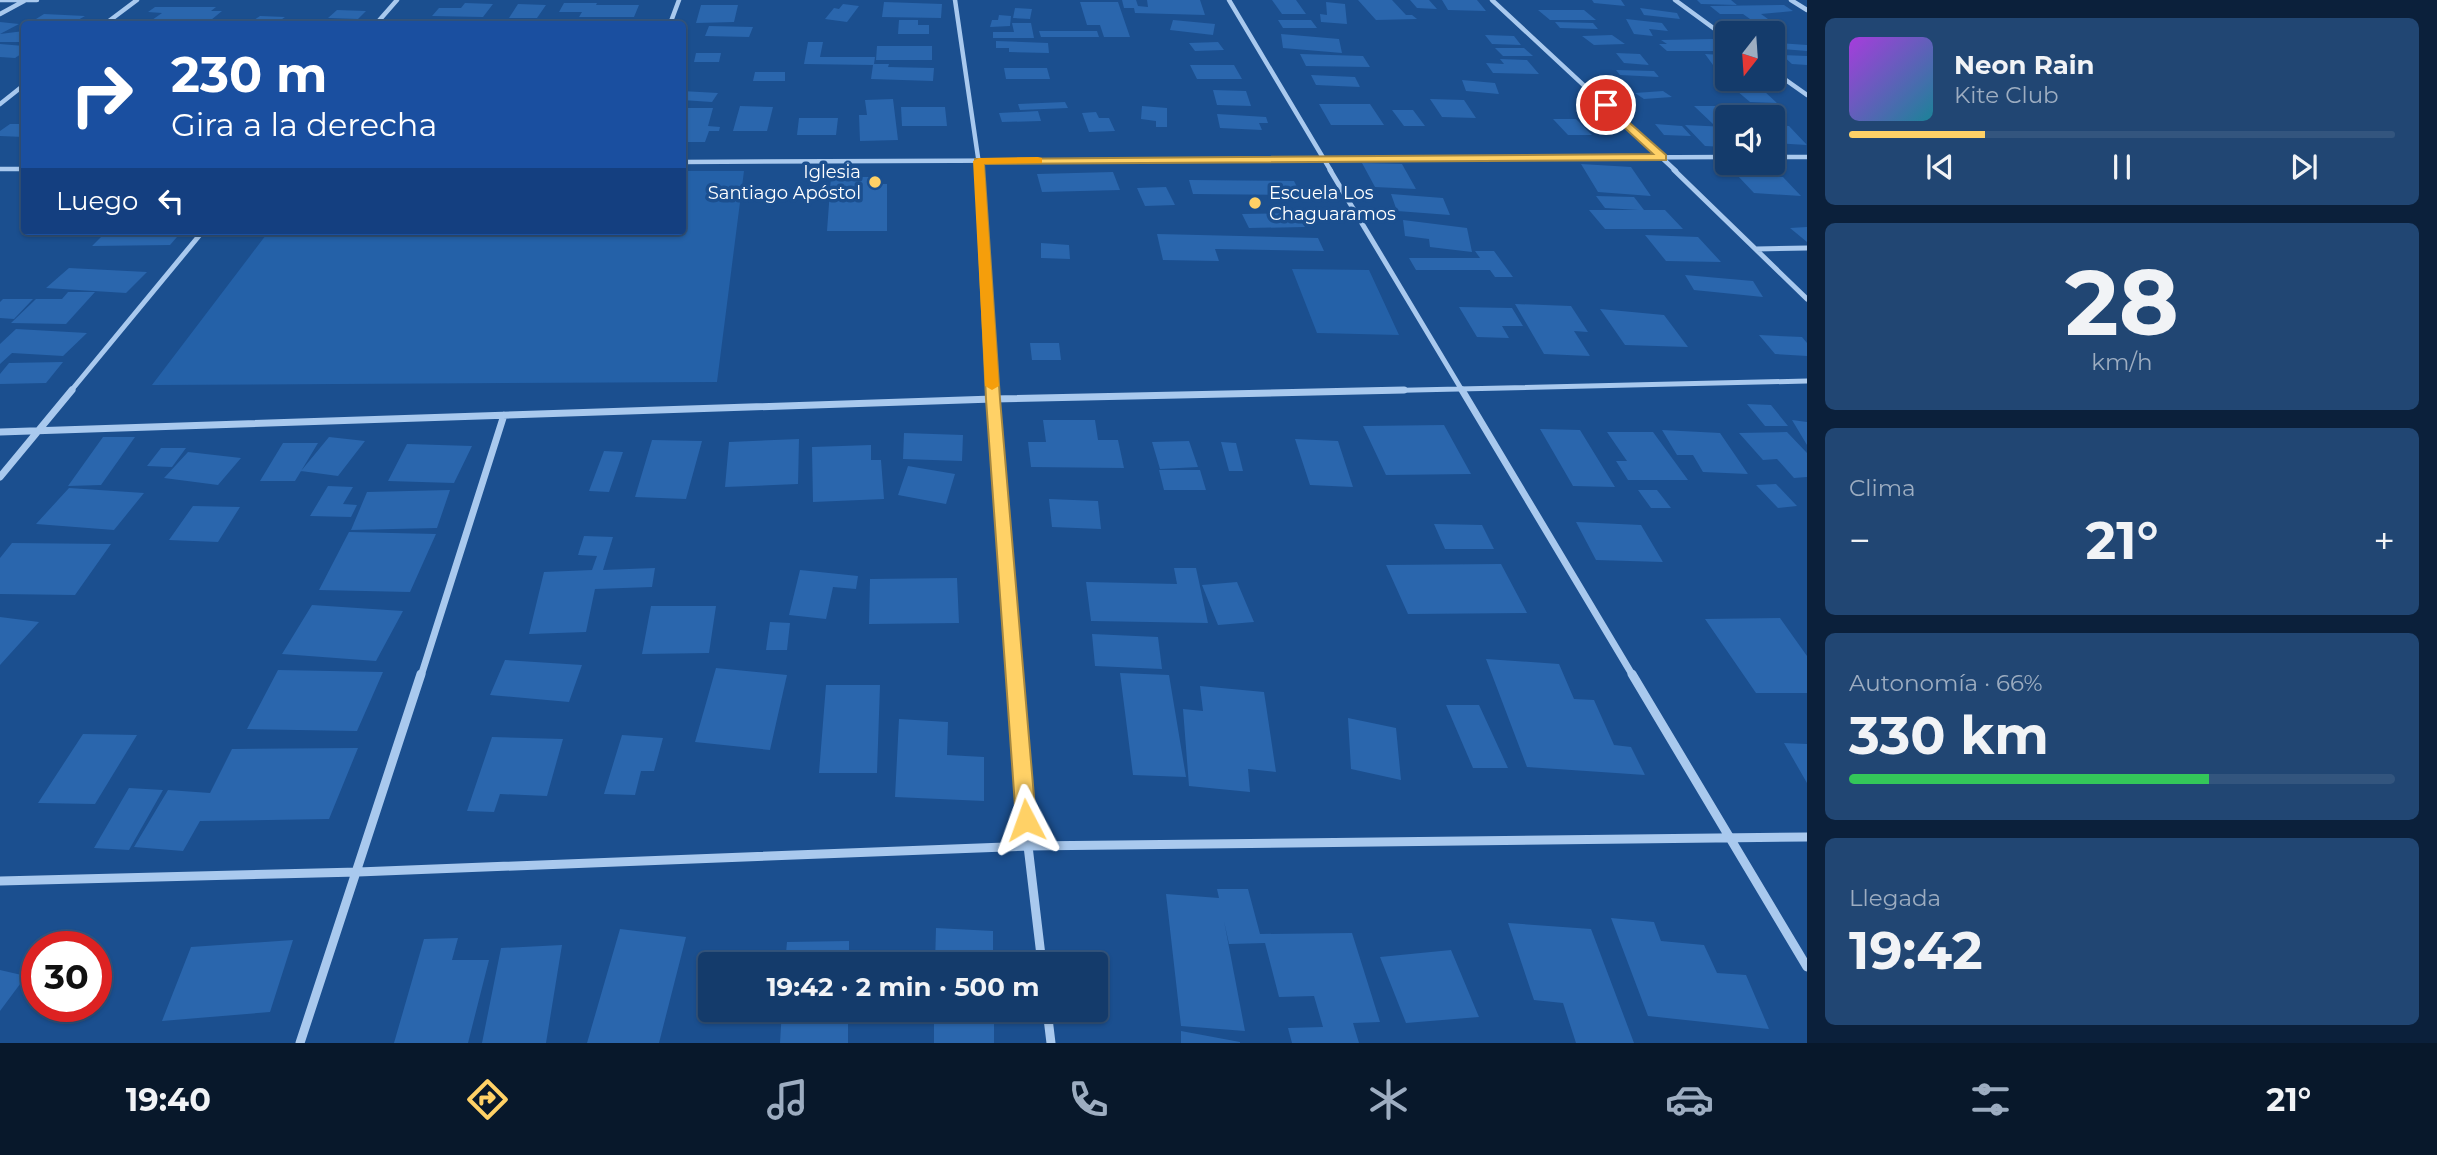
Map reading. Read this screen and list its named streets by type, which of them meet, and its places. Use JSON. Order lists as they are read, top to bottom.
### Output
{
  "places": ["Iglesia Santiago Apóstol", "Escuela Los Chaguaramos"],
  "north": "bottom",
  "page": {
    "turn": ["230 m", "Gira a la derecha"],
    "song": ["Neon Rain", "Kite Club"],
    "then": "Luego",
    "tile": [
      ["28", "km/h"],
      "Clima",
      ["Autonomía · 66%", "330 km"],
      ["Llegada", "19:42"]
    ],
    "heat": ["−", "21°", "+"],
    "limit": "30",
    "trip": "19:42 · 2 min · 500 m",
    "tabs": ["19:40", "21°"]
  }
}
